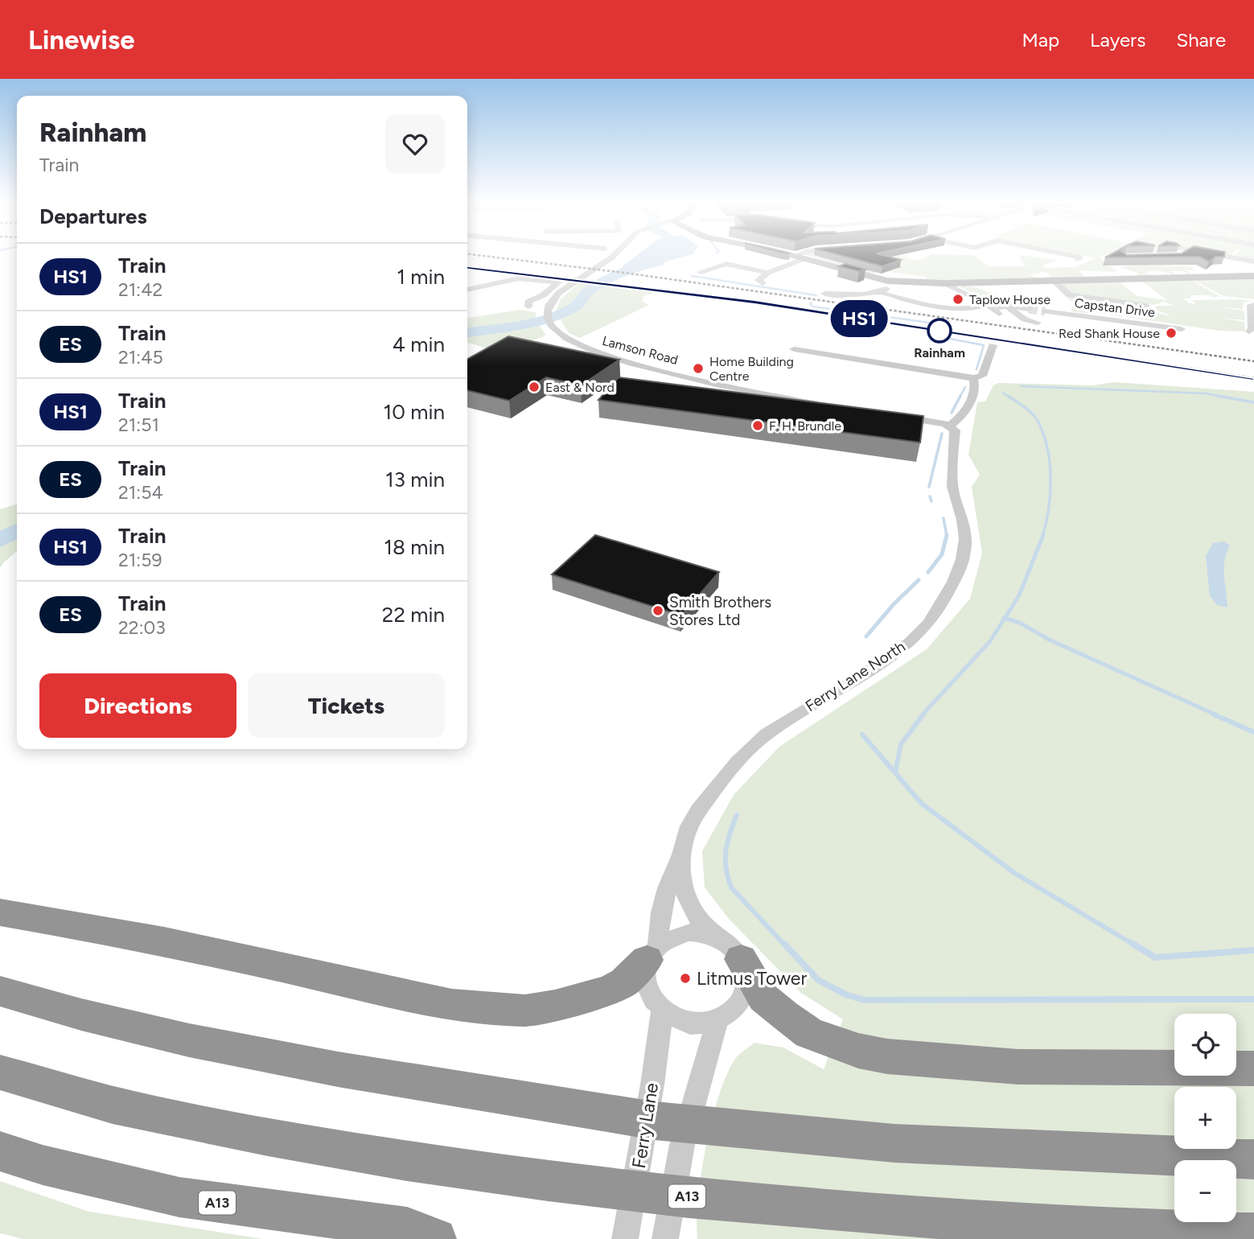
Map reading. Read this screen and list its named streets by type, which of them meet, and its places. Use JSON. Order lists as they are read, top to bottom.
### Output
{
  "streets": {
    "highway": ["A13"],
    "street": [
      "Capstan Drive",
      "Lamson Road",
      "Ferry Lane North",
      "Ferry Lane"
    ]
  },
  "crossings": [
    ["Ferry Lane North", "Ferry Lane"]
  ],
  "places": [
    "Taplow House",
    "Rainham",
    "Red Shank House",
    "Home Building Centre",
    "East & Nord",
    "F. H. Brundle",
    "Smith Brothers Stores Ltd",
    "Litmus Tower"
  ],
  "page": {
    "header": "Linewise",
    "nav": ["Map", "Layers", "Share"],
    "on_map": "HS1",
    "heading": [
      ["Rainham", "Train"],
      "Departures"
    ],
    "list": [
      {
        "mark": "HS1",
        "name": "Train",
        "note": "21:42",
        "value": "1 min"
      },
      {
        "mark": "ES",
        "name": "Train",
        "note": "21:45",
        "value": "4 min"
      },
      {
        "mark": "HS1",
        "name": "Train",
        "note": "21:51",
        "value": "10 min"
      },
      {
        "mark": "ES",
        "name": "Train",
        "note": "21:54",
        "value": "13 min"
      },
      {
        "mark": "HS1",
        "name": "Train",
        "note": "21:59",
        "value": "18 min"
      },
      {
        "mark": "ES",
        "name": "Train",
        "note": "22:03",
        "value": "22 min"
      }
    ],
    "buttons": ["Directions", "Tickets"],
    "map_buttons": ["+", "−"]
  }
}
